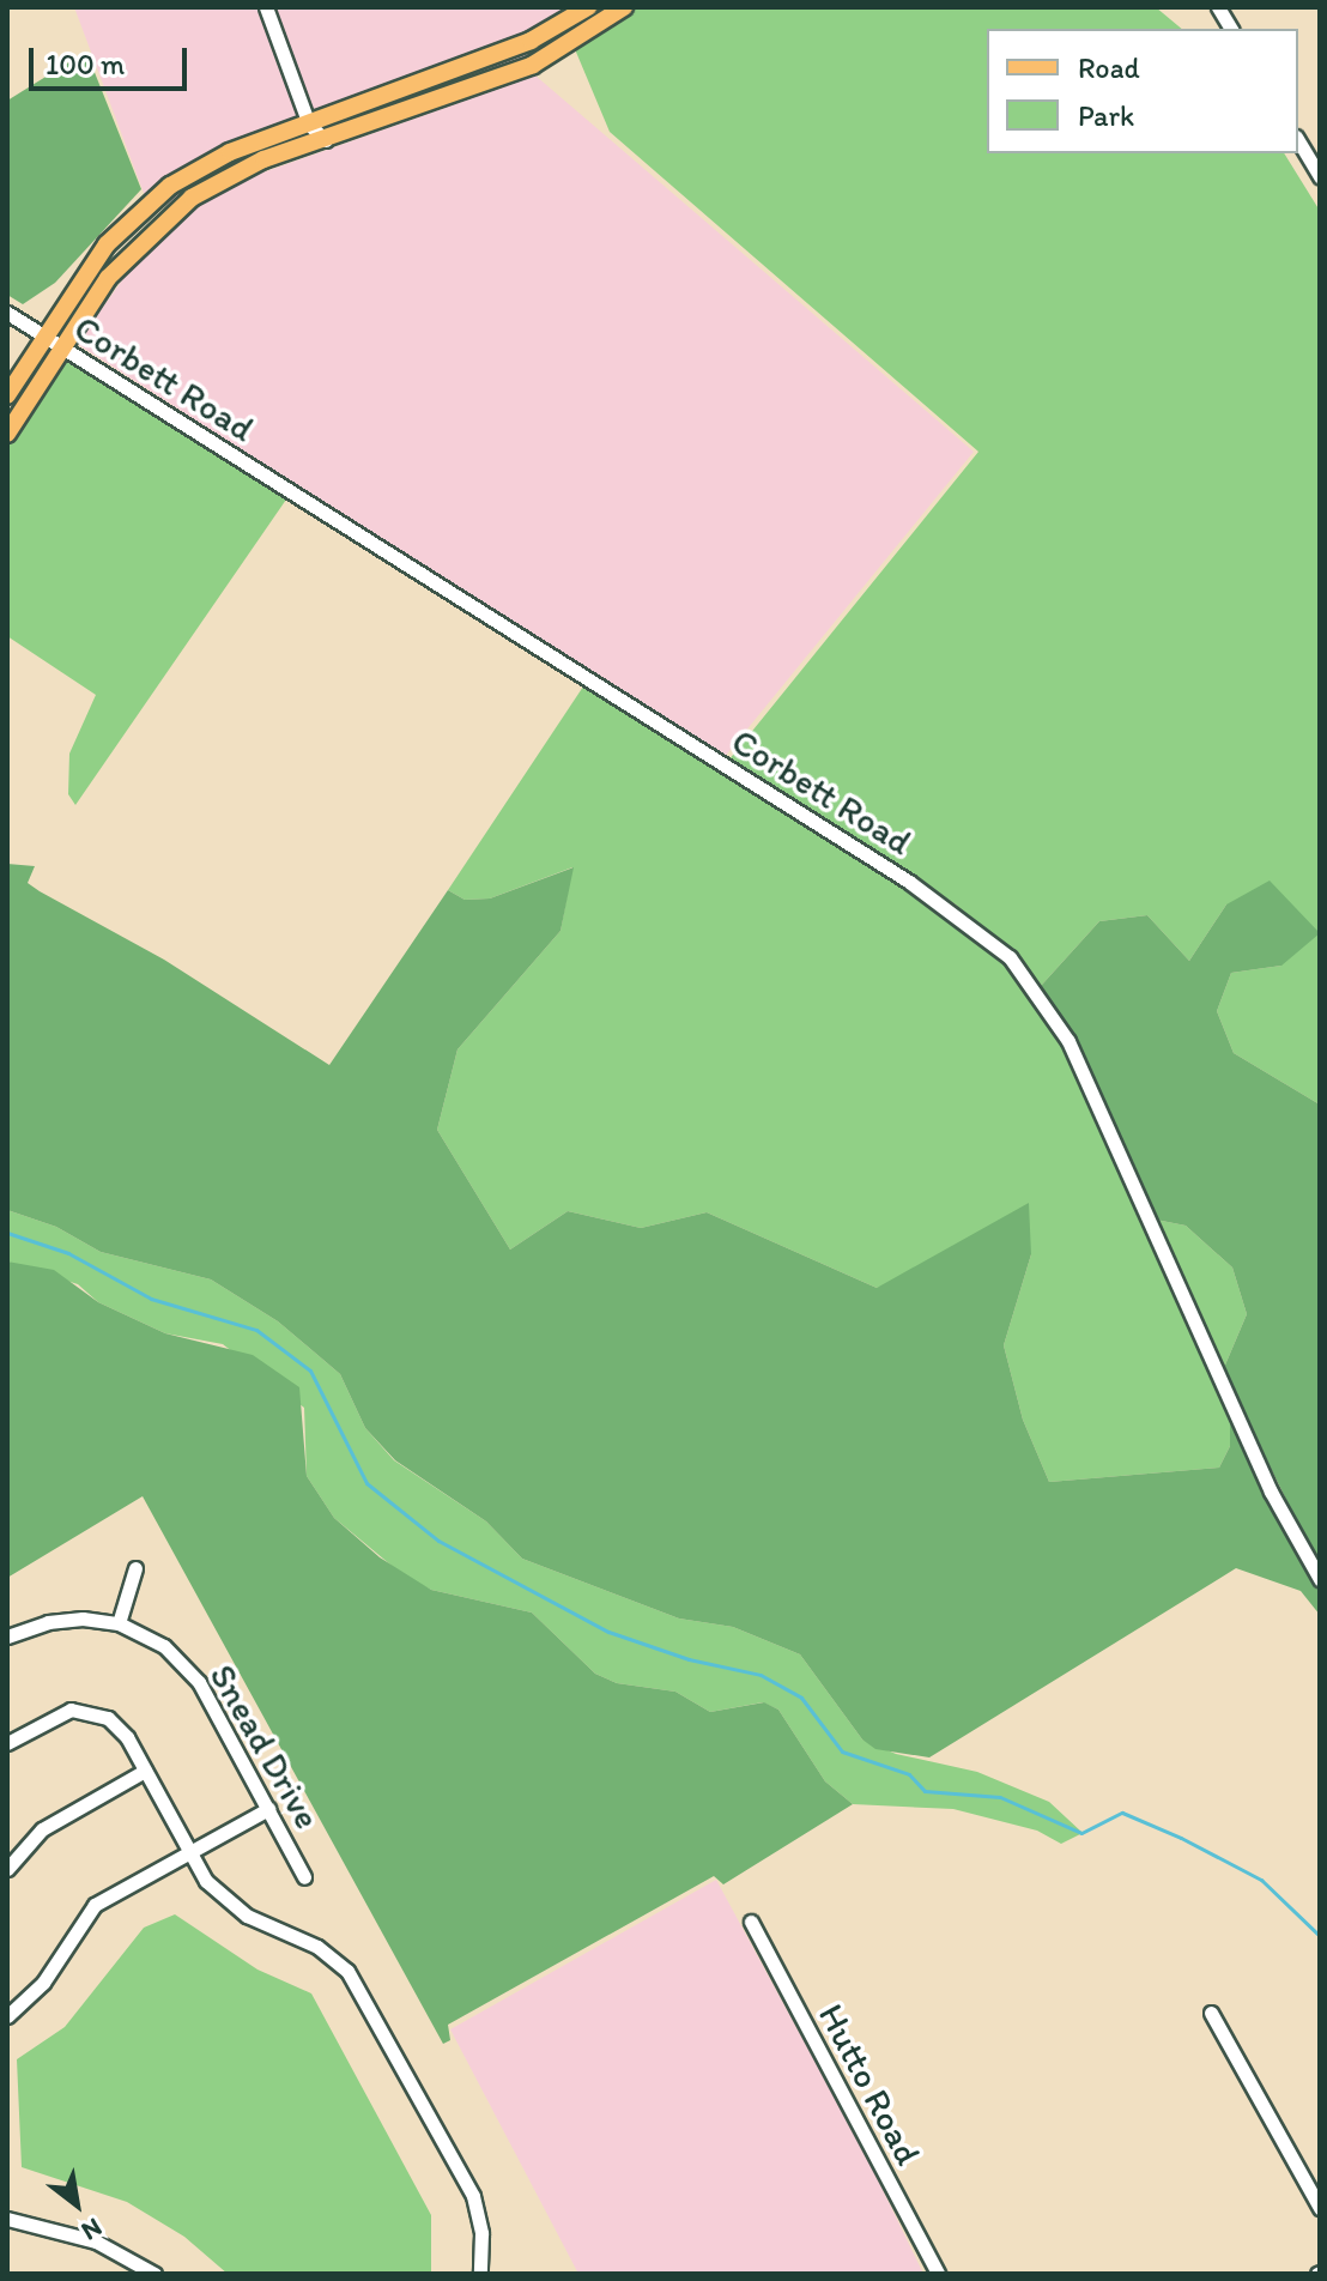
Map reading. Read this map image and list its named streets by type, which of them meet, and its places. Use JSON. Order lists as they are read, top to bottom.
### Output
{
  "streets": {
    "street": ["Corbett Road", "Snead Drive", "Hutto Road"]
  },
  "legend": ["Road", "Park"],
  "scale_bar": "100 m",
  "north": "bottom right"
}
